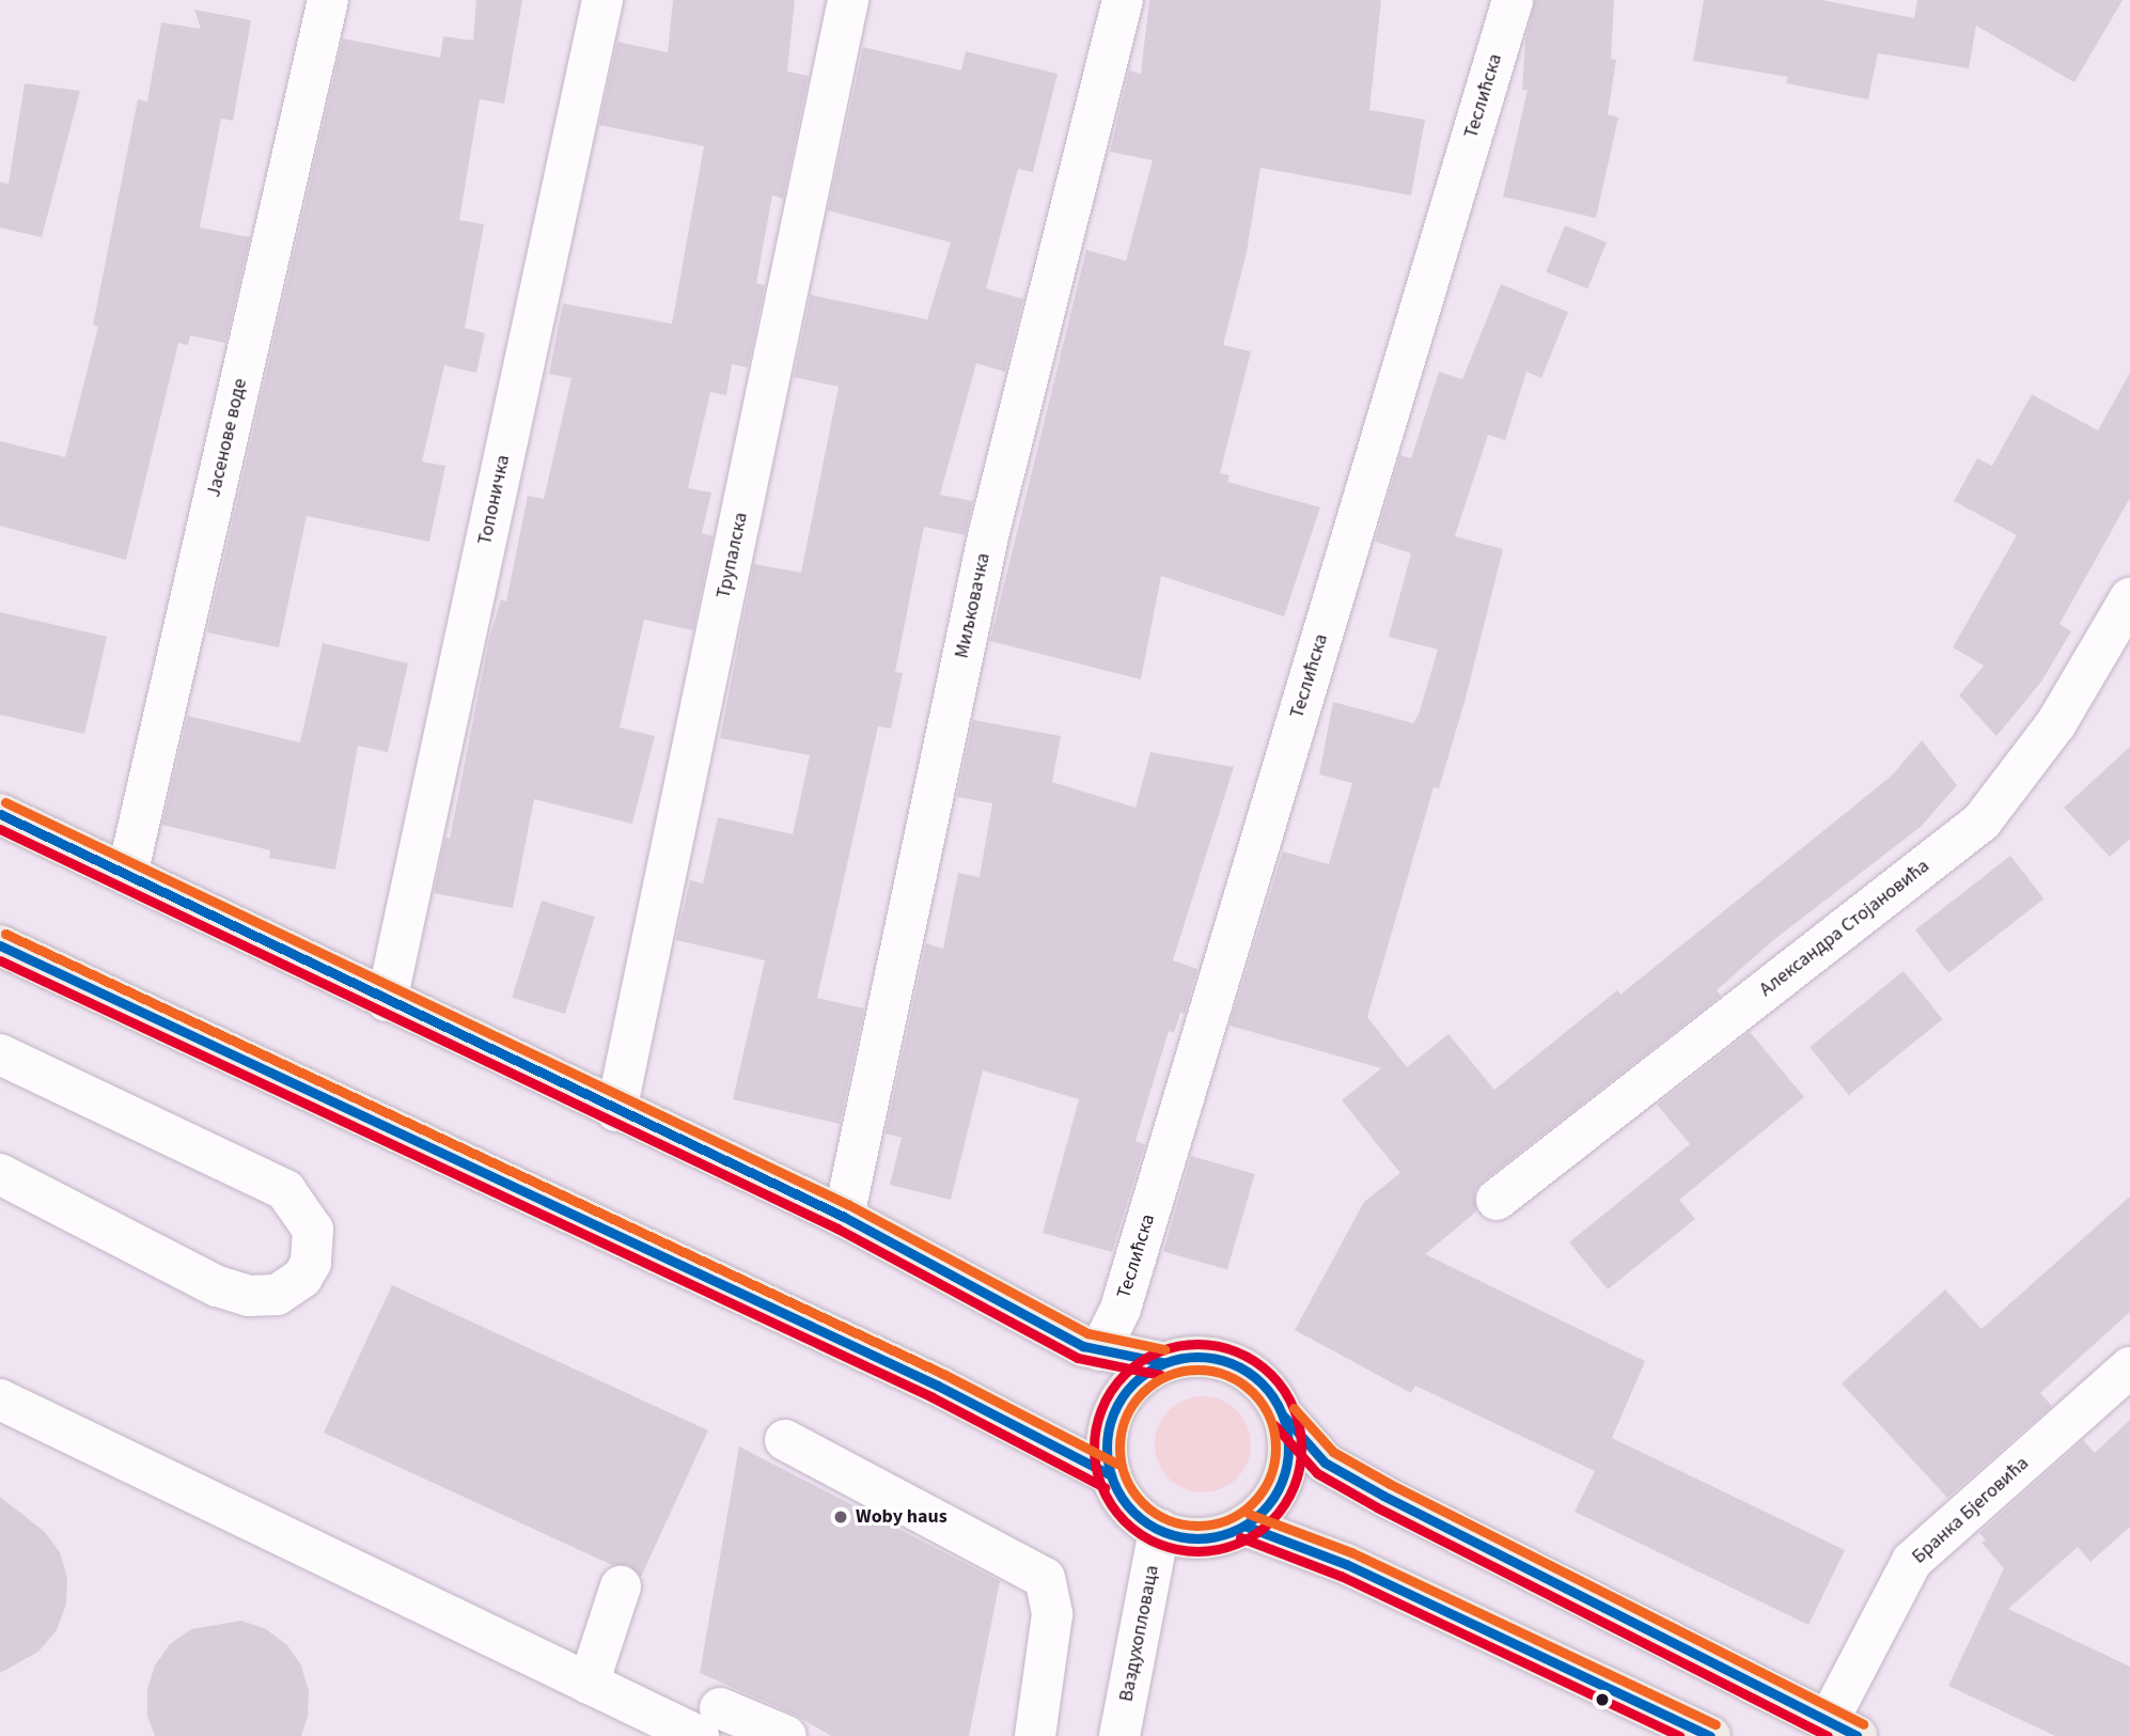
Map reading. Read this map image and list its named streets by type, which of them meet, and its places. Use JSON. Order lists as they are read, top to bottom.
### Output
{
  "streets": {
    "street": [
      "Теслићска",
      "Јасенове воде",
      "Топоничка",
      "Трупалска",
      "Миљковачка",
      "Александра Стојановића",
      "Бранка Бјеговића",
      "Ваздухопловаца"
    ]
  },
  "places": ["Woby haus"]
}
